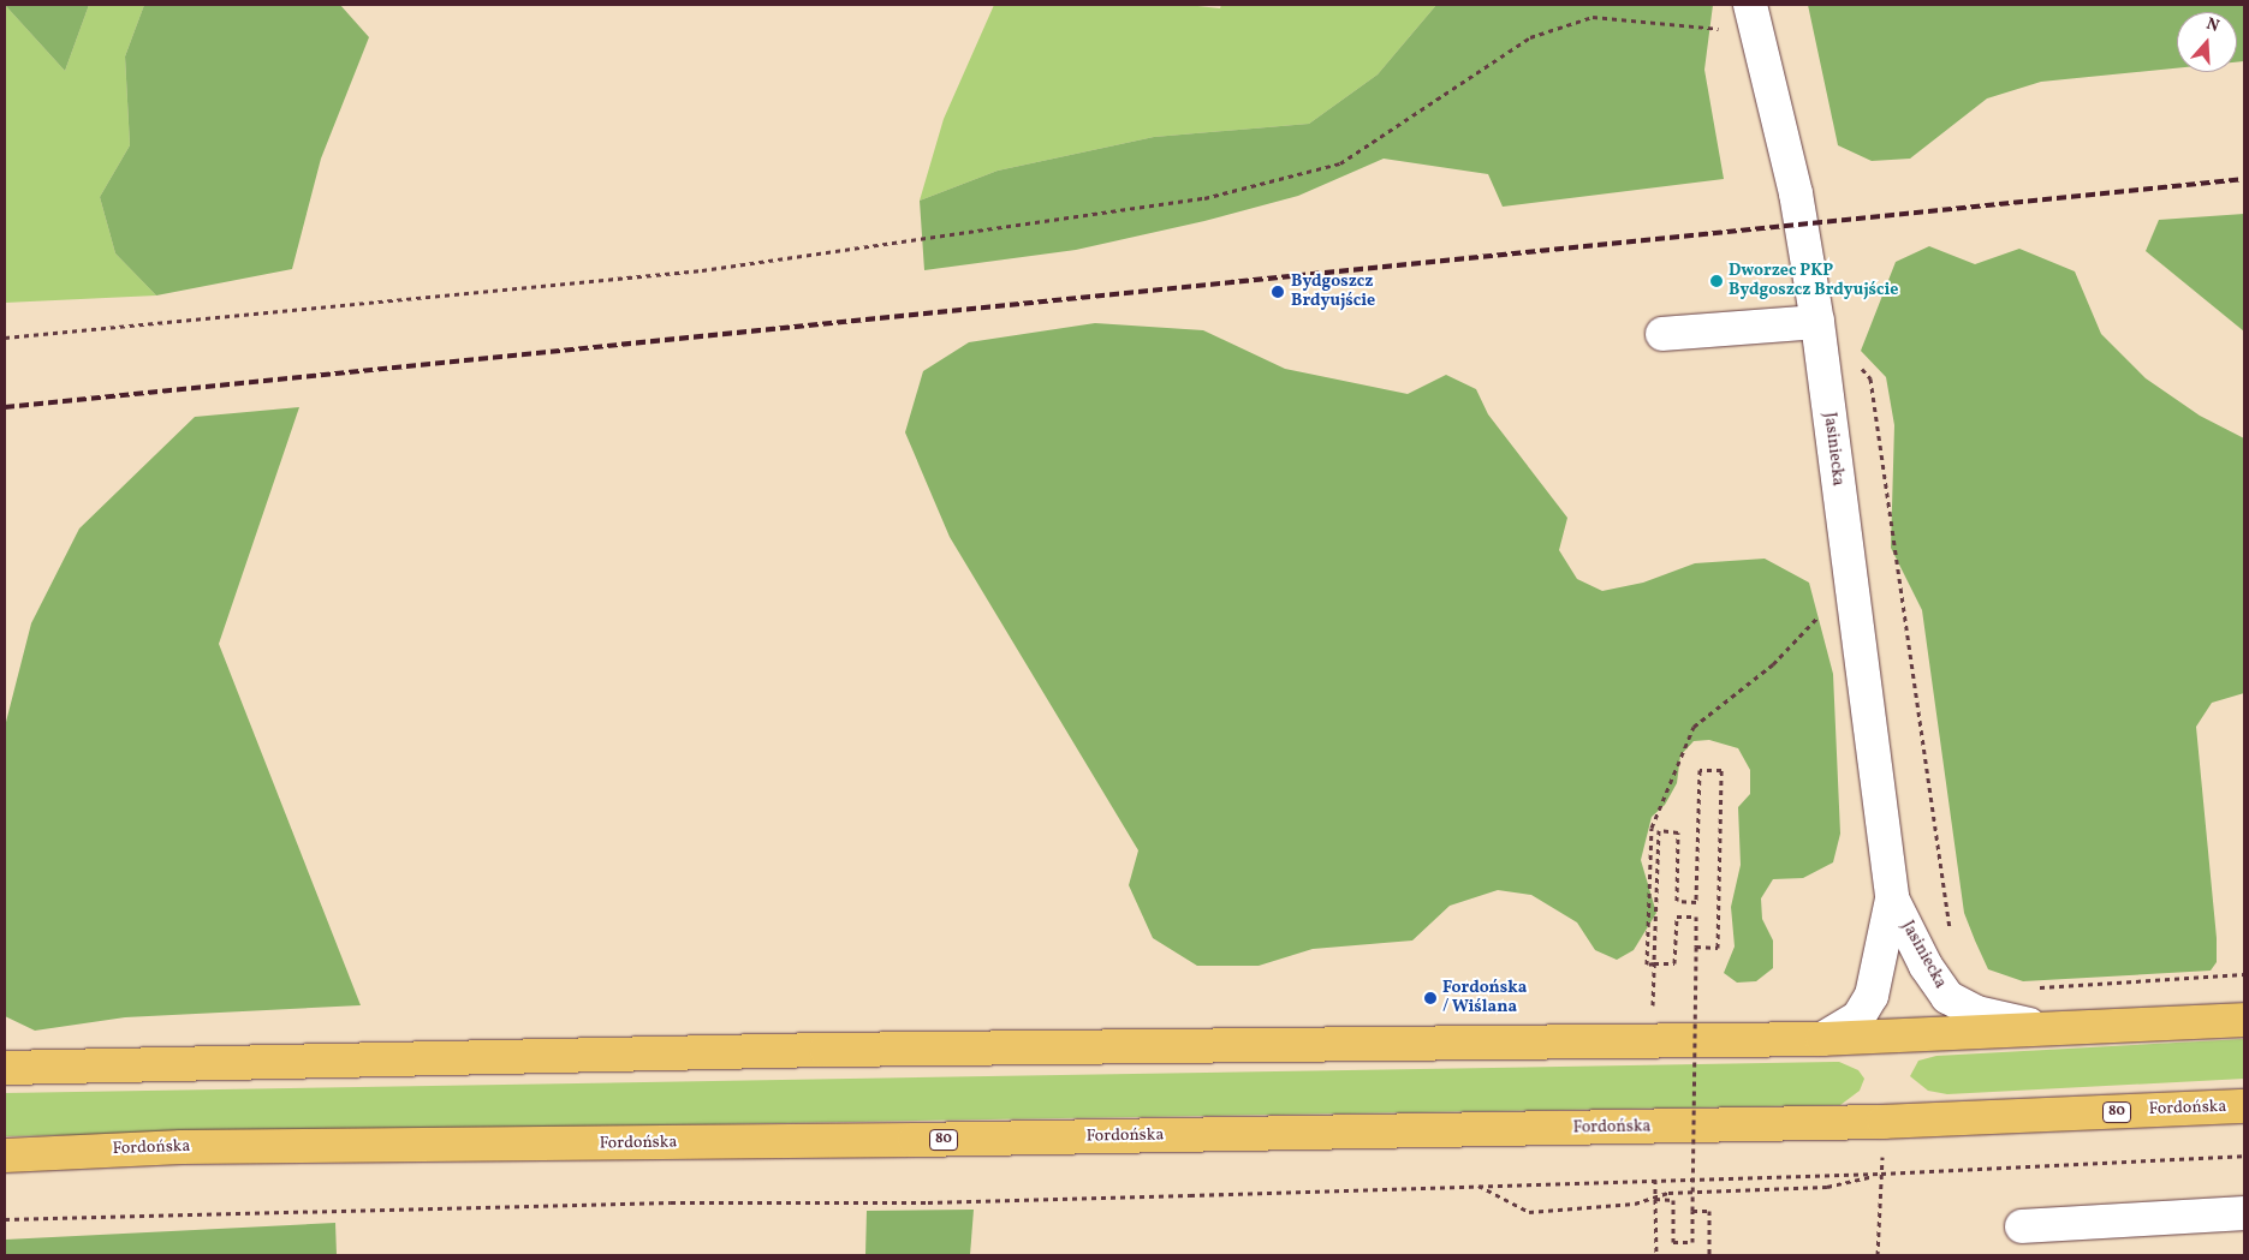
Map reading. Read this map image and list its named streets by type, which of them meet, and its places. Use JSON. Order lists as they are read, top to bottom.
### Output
{
  "streets": {
    "main road": ["Fordońska", "80"],
    "street": ["Jasiniecka"]
  },
  "places": ["Dworzec PKP Bydgoszcz Brdyujście", "Bydgoszcz Brdyujście", "Fordońska / Wiślana"],
  "north": "top"
}
